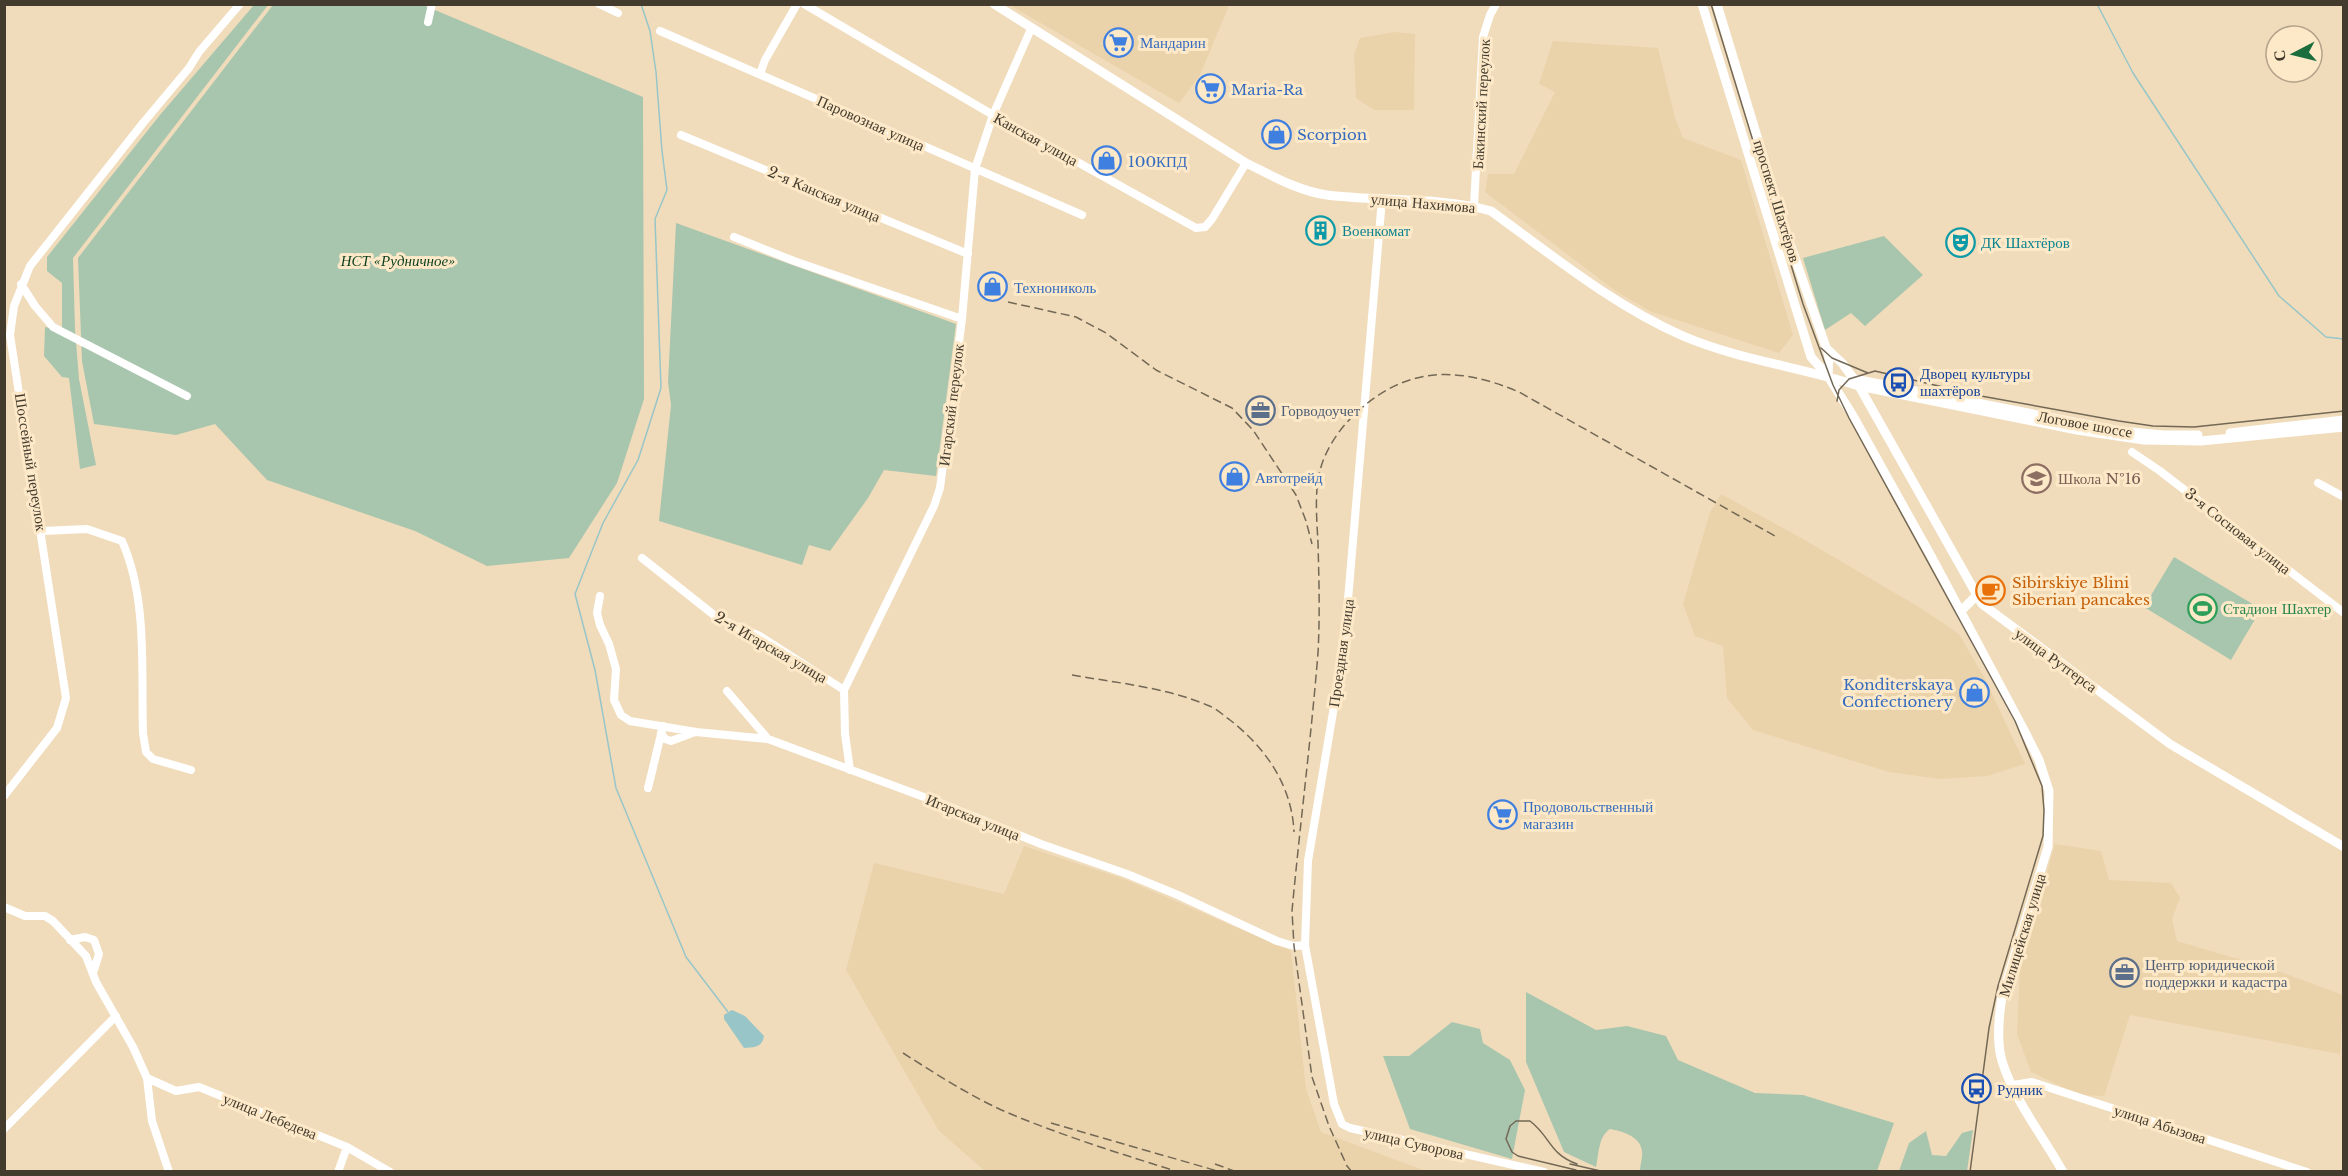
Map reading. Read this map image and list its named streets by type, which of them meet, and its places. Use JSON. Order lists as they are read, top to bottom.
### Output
{
  "streets": {
    "main road": [
      "проспект Шахтёров",
      "улица Нахимова",
      "Логовое шоссе",
      "улица Рутгерса",
      "Милицейская улица"
    ],
    "street": [
      "Бакинский переулок",
      "Паровозная улица",
      "Канская улица",
      "2-я Канская улица",
      "Игарский переулок",
      "Шоссейный переулок",
      "3-я Сосновая улица",
      "2-я Игарская улица",
      "Проездная улица",
      "Игарская улица",
      "улица Лебедева",
      "улица Абызова",
      "улица Суворова"
    ]
  },
  "crossings": [
    ["Бакинский переулок", "улица Нахимова"],
    ["Паровозная улица", "Игарский переулок"],
    ["Канская улица", "улица Нахимова"],
    ["Канская улица", "Игарский переулок"],
    ["2-я Канская улица", "Игарский переулок"],
    ["проспект Шахтёров", "улица Нахимова"],
    ["проспект Шахтёров", "Логовое шоссе"],
    ["проспект Шахтёров", "улица Рутгерса"],
    ["улица Нахимова", "Игарский переулок"],
    ["улица Нахимова", "Логовое шоссе"],
    ["улица Нахимова", "Проездная улица"],
    ["улица Нахимова", "улица Рутгерса"],
    ["Игарский переулок", "2-я Игарская улица"],
    ["Игарский переулок", "Игарская улица"],
    ["Логовое шоссе", "улица Рутгерса"],
    ["Проездная улица", "Игарская улица"],
    ["Проездная улица", "улица Суворова"],
    ["Милицейская улица", "улица Абызова"]
  ],
  "parks": ["НСТ «Рудничное»"],
  "places": {
    "supermarket": ["Мандарин", "Maria-Ra", "Продовольственный магазин"],
    "shop": [
      "Scorpion",
      "100КПД",
      "Технониколь",
      "Автотрейд",
      "Konditerskaya Confectionery"
    ],
    "building": ["Военкомат"],
    "theatre": ["ДК Шахтёров"],
    "bus stop": ["Дворец культуры шахтёров", "Рудник"],
    "office": ["Горводоучет", "Центр юридической поддержки и кадастра"],
    "school or university": ["Школа №16"],
    "cafe": ["Sibirskiye Blini Siberian pancakes"],
    "sports": ["Стадион Шахтер"]
  },
  "north": "left"
}
